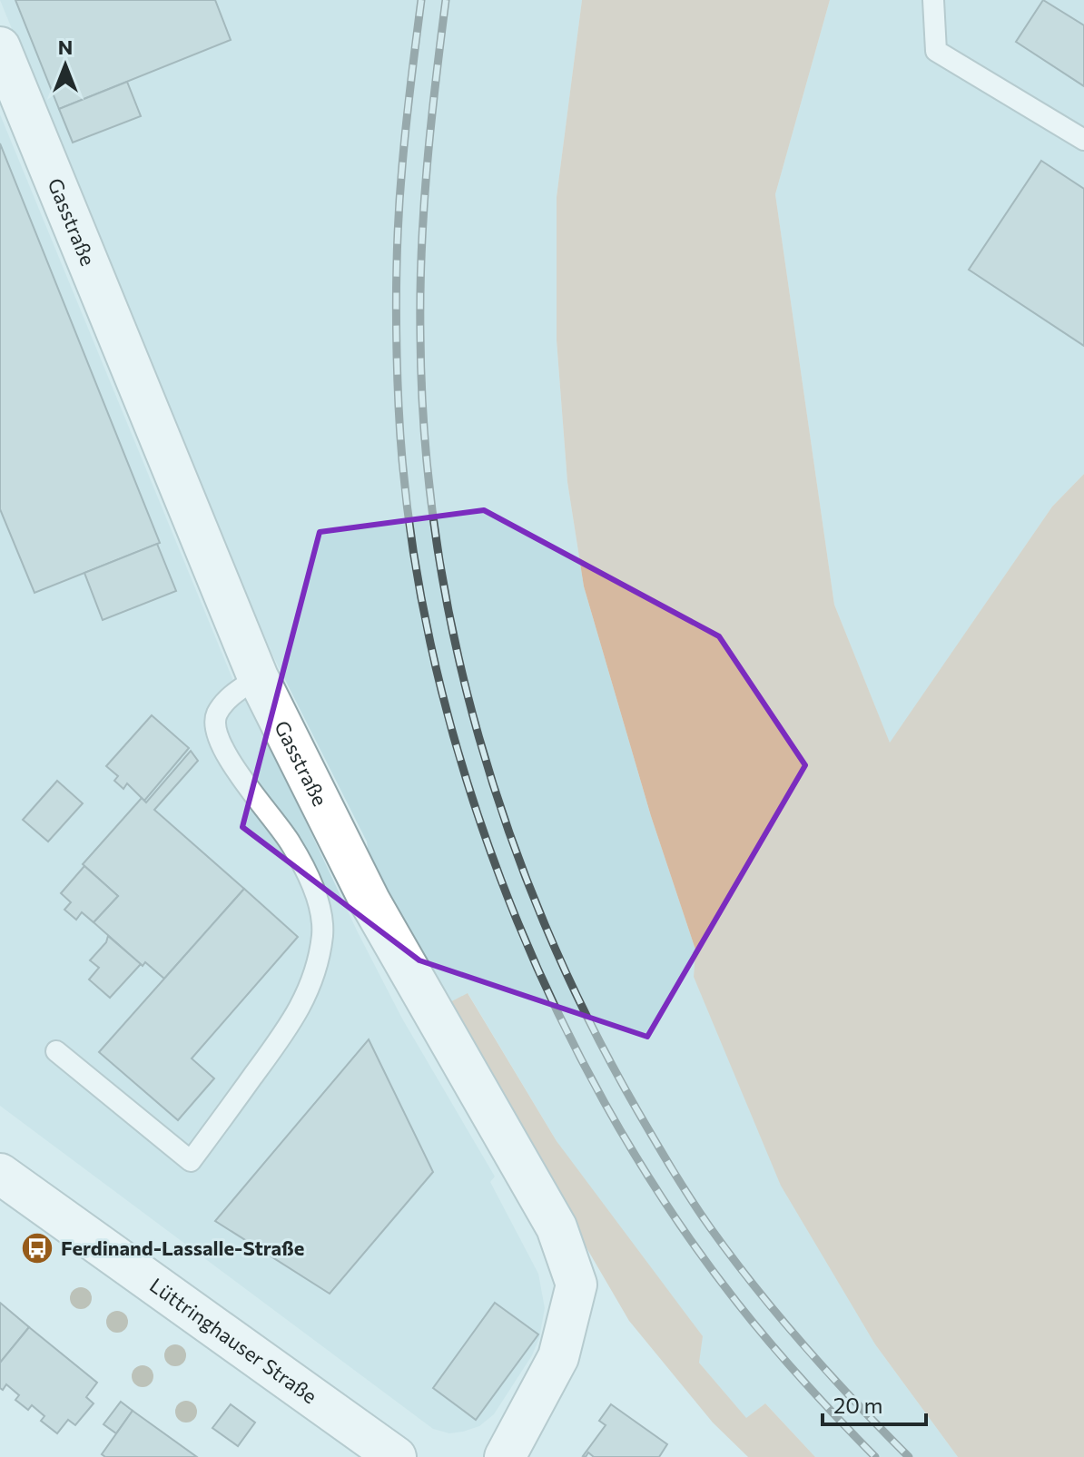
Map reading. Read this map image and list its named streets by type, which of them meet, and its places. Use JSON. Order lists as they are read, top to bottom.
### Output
{
  "streets": {
    "street": ["Gasstraße", "Lüttringhauser Straße"]
  },
  "places": {
    "bus stop": ["Ferdinand-Lassalle-Straße"]
  },
  "scale_bar": "20 m",
  "north": "top"
}
